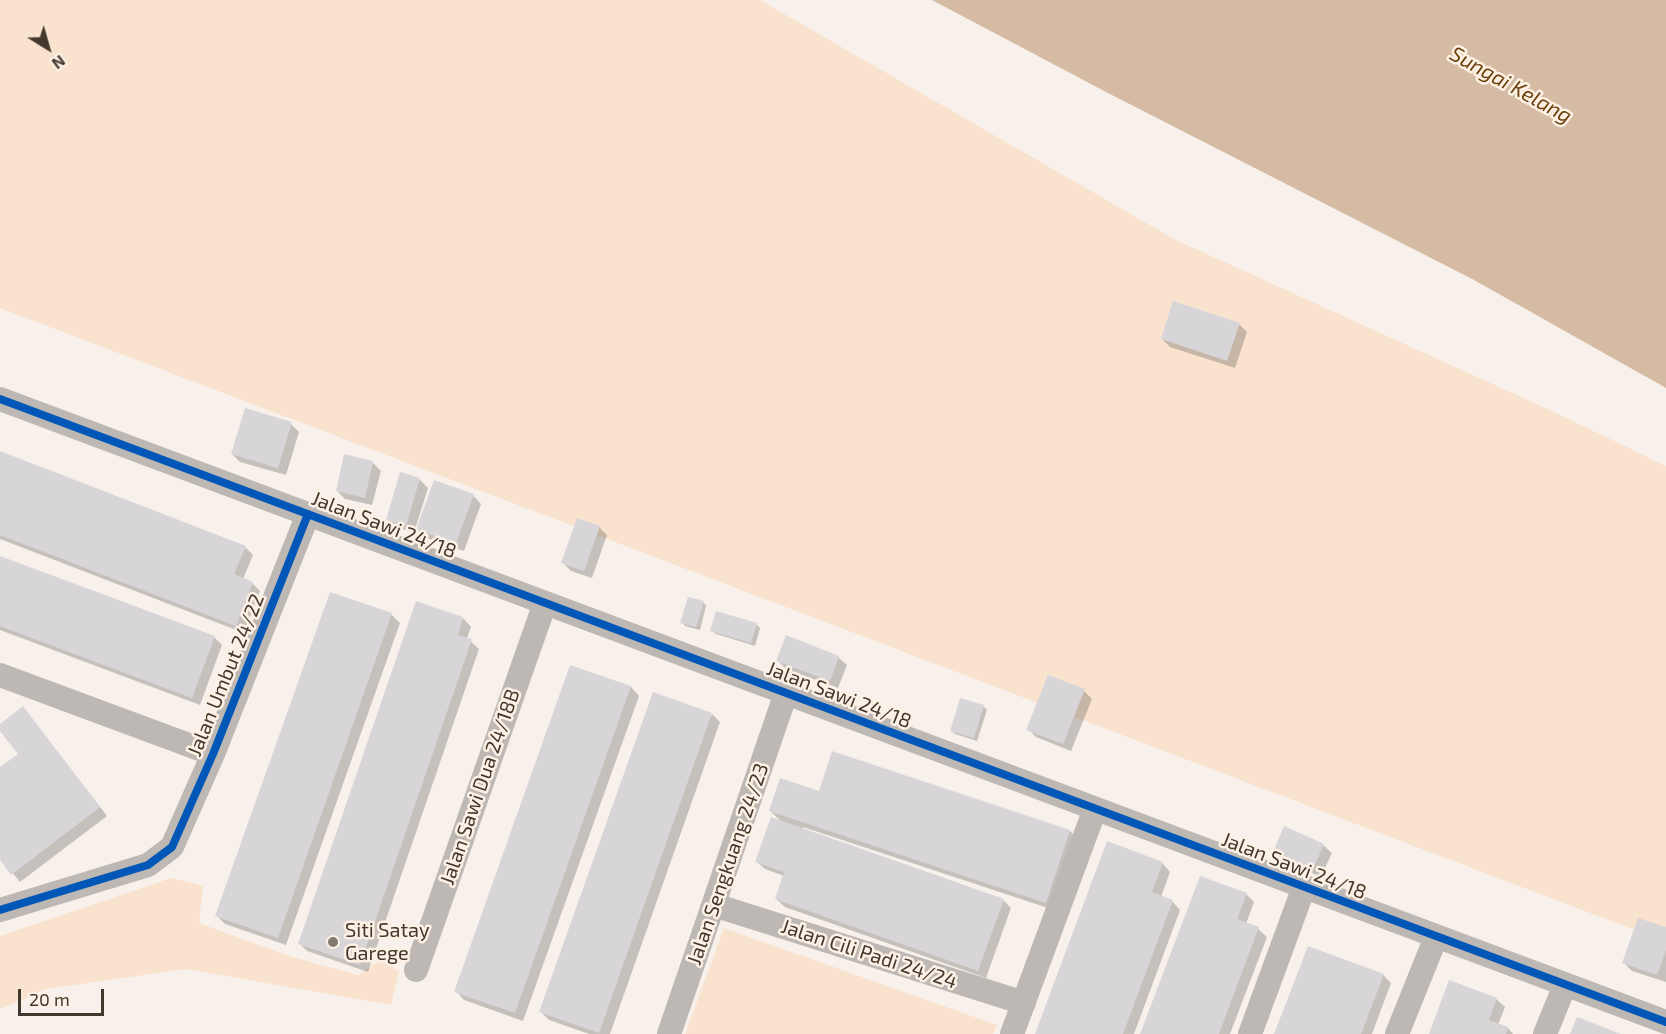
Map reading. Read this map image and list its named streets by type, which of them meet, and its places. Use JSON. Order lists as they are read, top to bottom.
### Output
{
  "streets": {
    "street": [
      "Jalan Sawi 24/18",
      "Jalan Umbut 24/22",
      "Jalan Sawi Dua 24/18B",
      "Jalan Sengkuang 24/23",
      "Jalan Cili Padi 24/24"
    ]
  },
  "crossings": [
    ["Jalan Sawi 24/18", "Jalan Umbut 24/22"],
    ["Jalan Sawi 24/18", "Jalan Sawi Dua 24/18B"],
    ["Jalan Sawi 24/18", "Jalan Sengkuang 24/23"],
    ["Jalan Sengkuang 24/23", "Jalan Cili Padi 24/24"]
  ],
  "water": ["Sungai Kelang"],
  "places": ["Siti Satay Garege"],
  "scale_bar": "20 m",
  "north": "bottom right"
}
